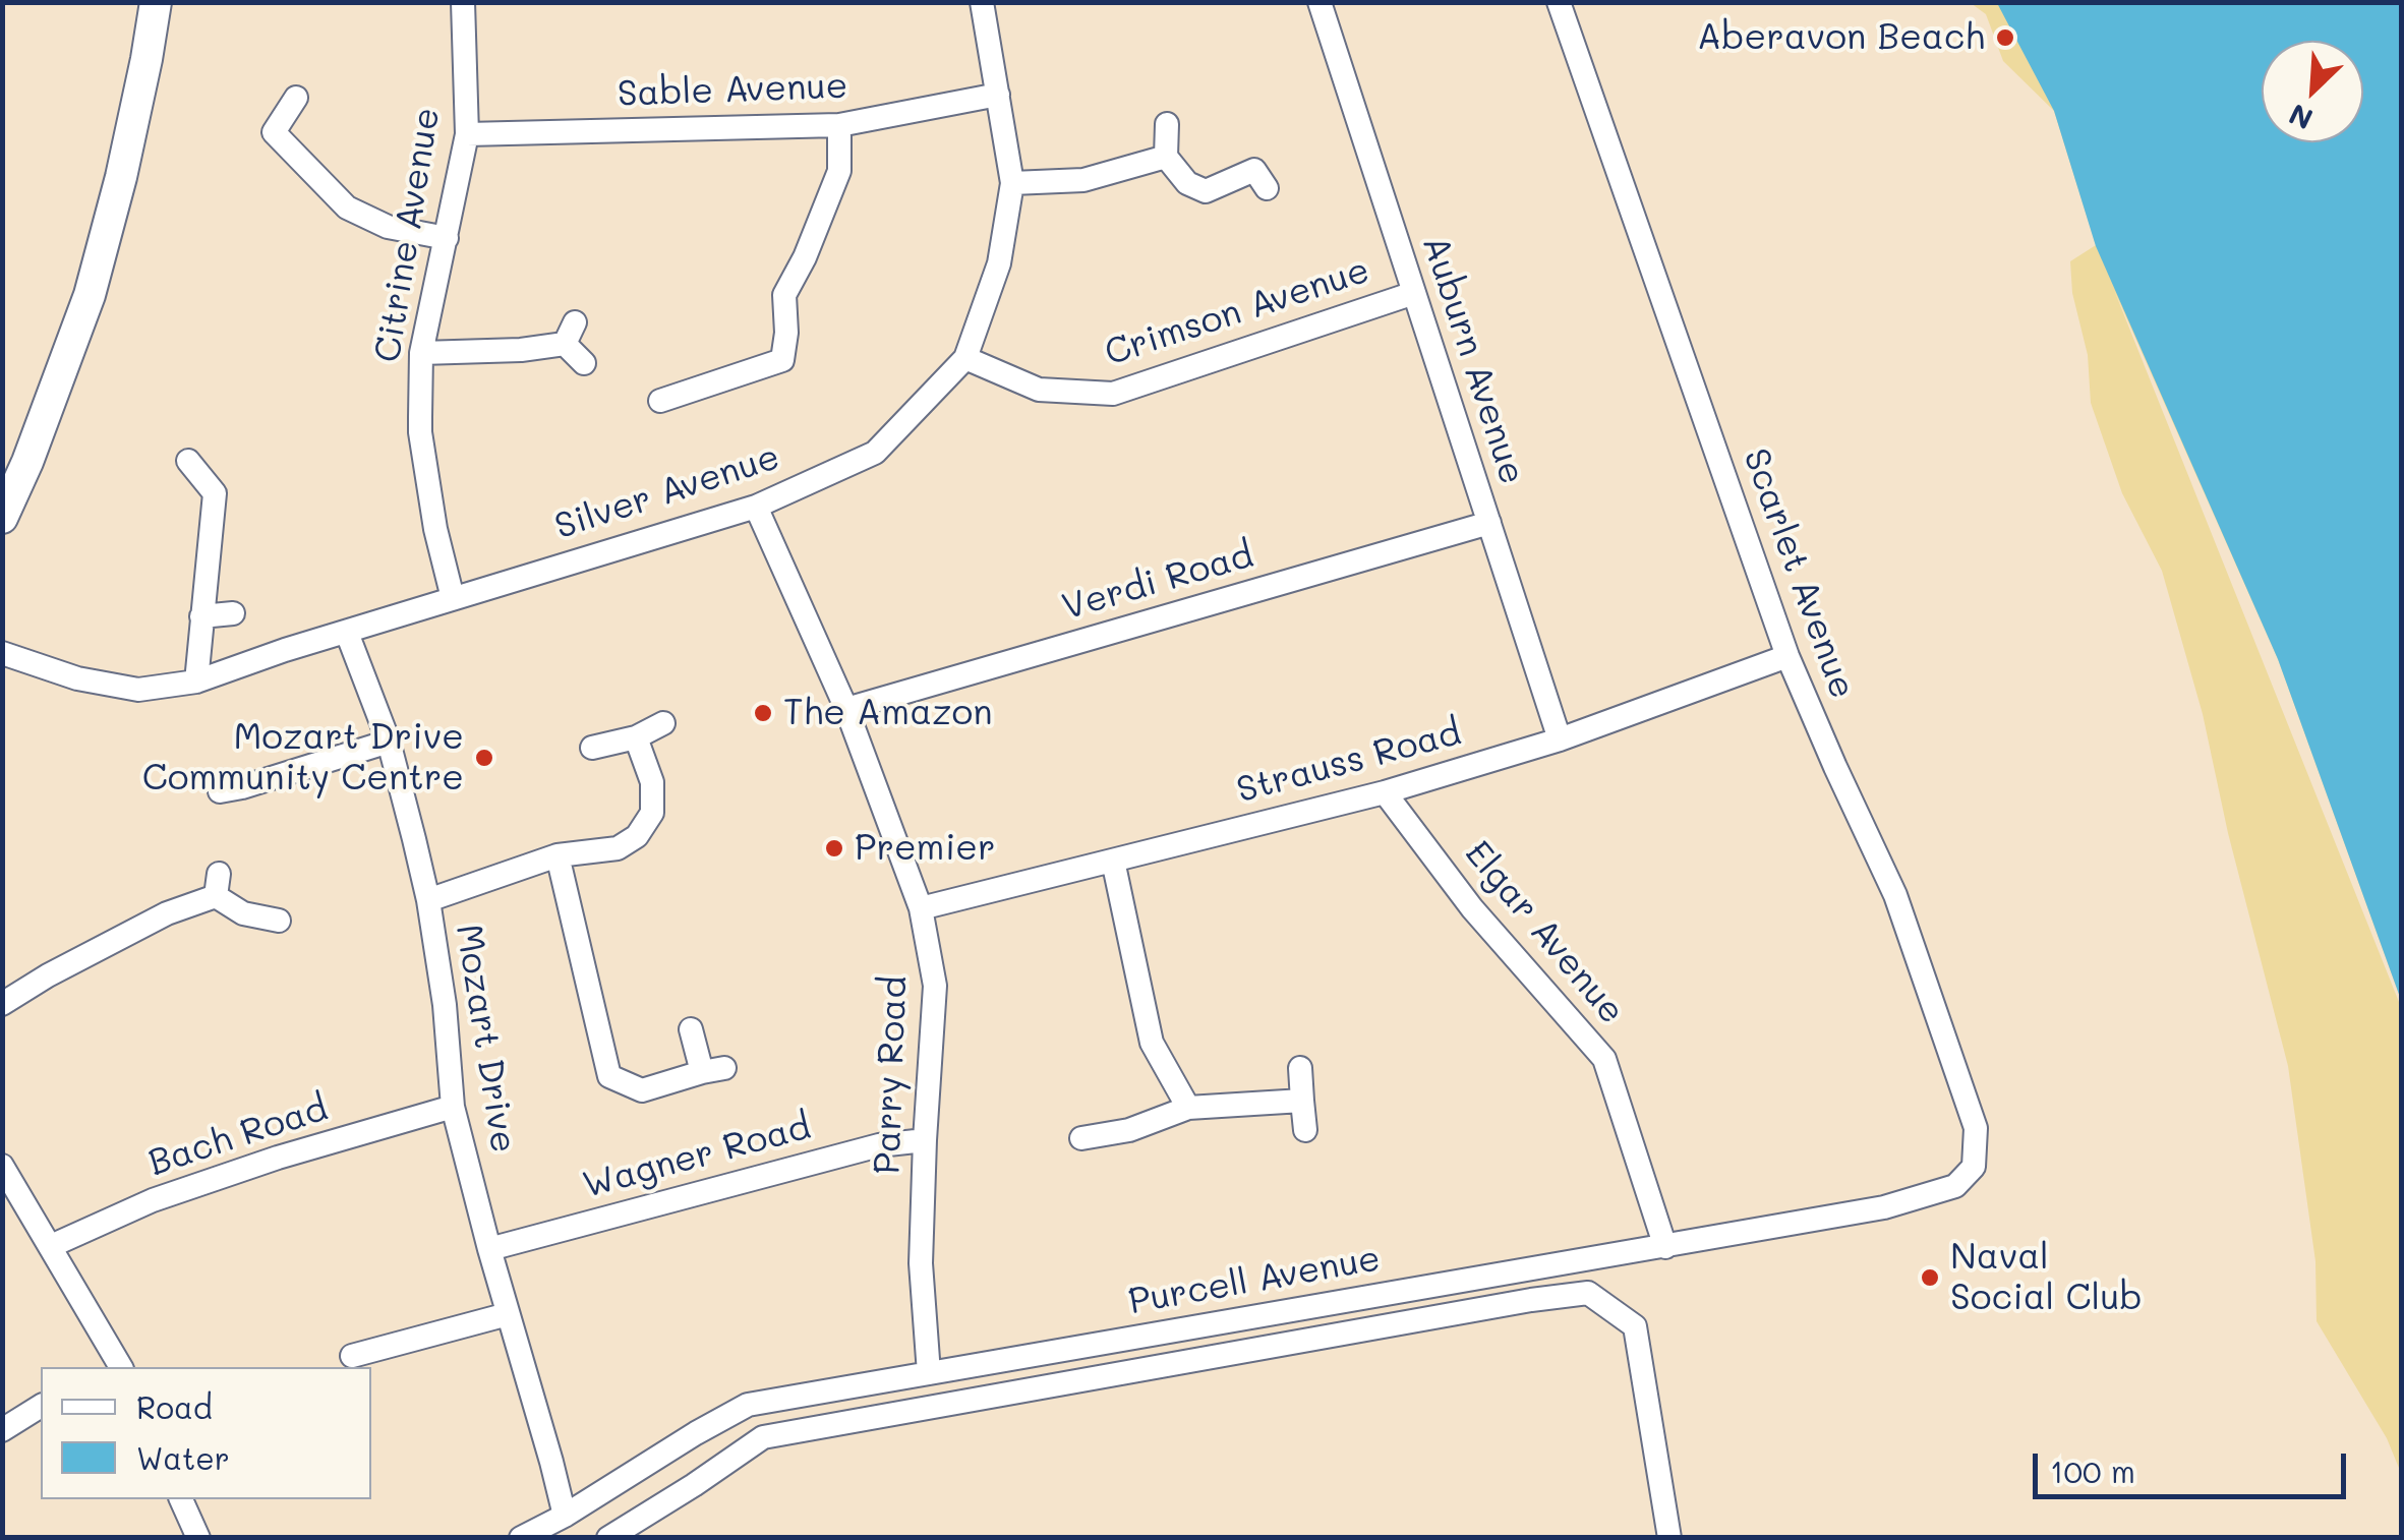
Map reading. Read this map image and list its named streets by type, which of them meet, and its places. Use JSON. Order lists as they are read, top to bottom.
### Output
{
  "streets": {
    "street": [
      "Sable Avenue",
      "Citrine Avenue",
      "Crimson Avenue",
      "Auburn Avenue",
      "Silver Avenue",
      "Scarlet Avenue",
      "Verdi Road",
      "Strauss Road",
      "Elgar Avenue",
      "Mozart Drive",
      "Parry Road",
      "Bach Road",
      "Wagner Road",
      "Purcell Avenue"
    ]
  },
  "crossings": [
    ["Sable Avenue", "Citrine Avenue"],
    ["Sable Avenue", "Silver Avenue"],
    ["Citrine Avenue", "Silver Avenue"],
    ["Crimson Avenue", "Auburn Avenue"],
    ["Crimson Avenue", "Silver Avenue"],
    ["Auburn Avenue", "Verdi Road"],
    ["Auburn Avenue", "Strauss Road"],
    ["Silver Avenue", "Mozart Drive"],
    ["Silver Avenue", "Parry Road"],
    ["Scarlet Avenue", "Strauss Road"],
    ["Scarlet Avenue", "Purcell Avenue"],
    ["Verdi Road", "Parry Road"],
    ["Strauss Road", "Elgar Avenue"],
    ["Strauss Road", "Parry Road"],
    ["Elgar Avenue", "Purcell Avenue"],
    ["Mozart Drive", "Bach Road"],
    ["Mozart Drive", "Wagner Road"],
    ["Mozart Drive", "Purcell Avenue"],
    ["Parry Road", "Wagner Road"],
    ["Parry Road", "Purcell Avenue"]
  ],
  "places": [
    "Aberavon Beach",
    "The Amazon",
    "Mozart Drive Community Centre",
    "Premier",
    "Naval Social Club"
  ],
  "legend": ["Road", "Water"],
  "scale_bar": "100 m",
  "north": "bottom left"
}
